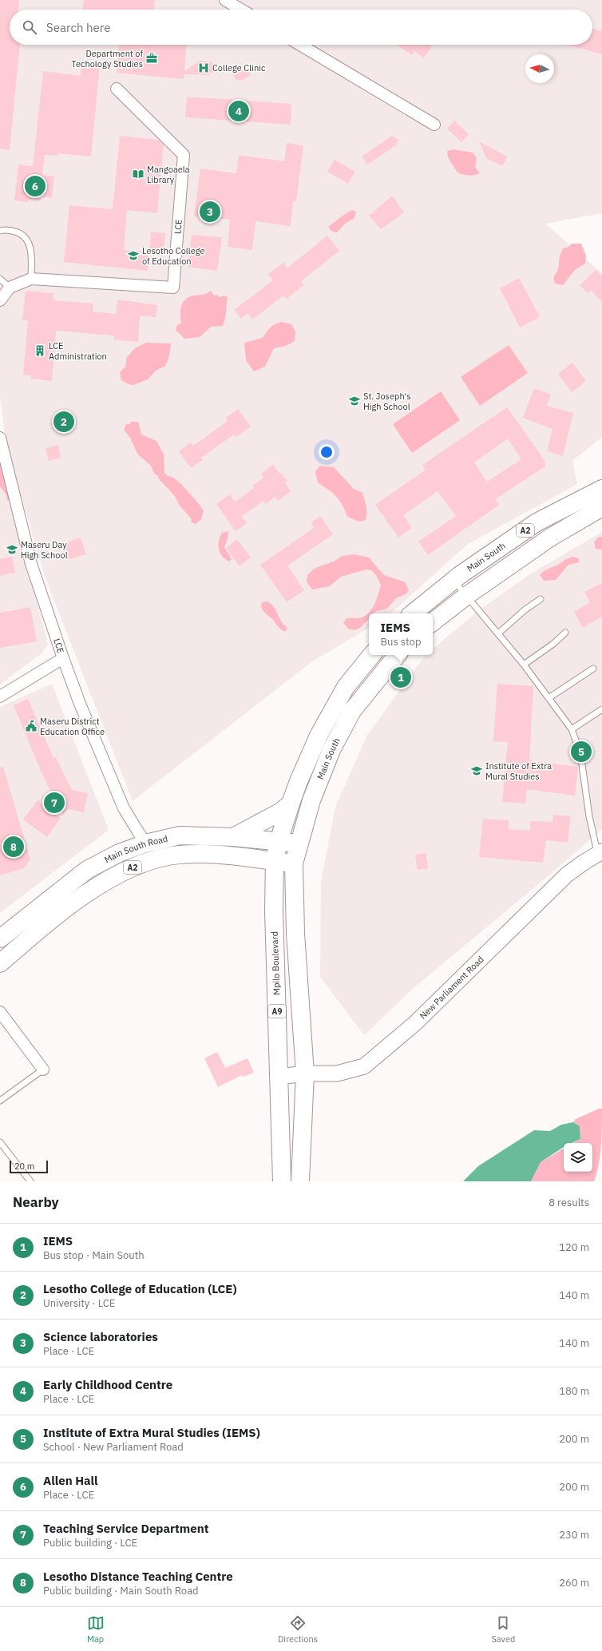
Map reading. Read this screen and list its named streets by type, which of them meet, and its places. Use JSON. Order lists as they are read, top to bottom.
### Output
{
  "streets": {
    "main road": [
      "A2",
      "Main South",
      "Main South Road",
      "Mpilo Boulevard",
      "New Parliament Road",
      "A9"
    ],
    "street": ["LCE"]
  },
  "crossings": [
    ["LCE", "Main South Road"],
    ["Main South", "Main South Road"],
    ["Main South", "Mpilo Boulevard"],
    ["Main South Road", "Mpilo Boulevard"],
    ["Mpilo Boulevard", "New Parliament Road"]
  ],
  "places": {
    "office": ["Department of Techology Studies"],
    "hospital": ["College Clinic"],
    "library": ["Mangoaela Library"],
    "school or university": [
      "Lesotho College of Education",
      "St. Joseph's High School",
      "Maseru Day High School",
      "Institute of Extra Mural Studies"
    ],
    "building": ["LCE Administration"],
    "public building": ["Maseru District Education Office"]
  },
  "scale_bar": "20 m",
  "north": "left",
  "page": {
    "search": "Search here",
    "pins": [
      "4",
      "6",
      "3",
      "2",
      "1",
      "5",
      "7",
      "8"
    ],
    "popup": ["IEMS", "Bus stop"],
    "scale": "20 m",
    "heading": ["Nearby", "8 results"],
    "list": [
      {
        "mark": "1",
        "name": "IEMS",
        "note": "Bus stop · Main South",
        "value": "120 m"
      },
      {
        "mark": "2",
        "name": "Lesotho College of Education (LCE)",
        "note": "University · LCE",
        "value": "140 m"
      },
      {
        "mark": "3",
        "name": "Science laboratories",
        "note": "Place · LCE",
        "value": "140 m"
      },
      {
        "mark": "4",
        "name": "Early Childhood Centre",
        "note": "Place · LCE",
        "value": "180 m"
      },
      {
        "mark": "5",
        "name": "Institute of Extra Mural Studies (IEMS)",
        "note": "School · New Parliament Road",
        "value": "200 m"
      },
      {
        "mark": "6",
        "name": "Allen Hall",
        "note": "Place · LCE",
        "value": "200 m"
      },
      {
        "mark": "7",
        "name": "Teaching Service Department",
        "note": "Public building · LCE",
        "value": "230 m"
      },
      {
        "mark": "8",
        "name": "Lesotho Distance Teaching Centre",
        "note": "Public building · Main South Road",
        "value": "260 m"
      }
    ],
    "nav": ["Map", "Directions", "Saved"]
  }
}
